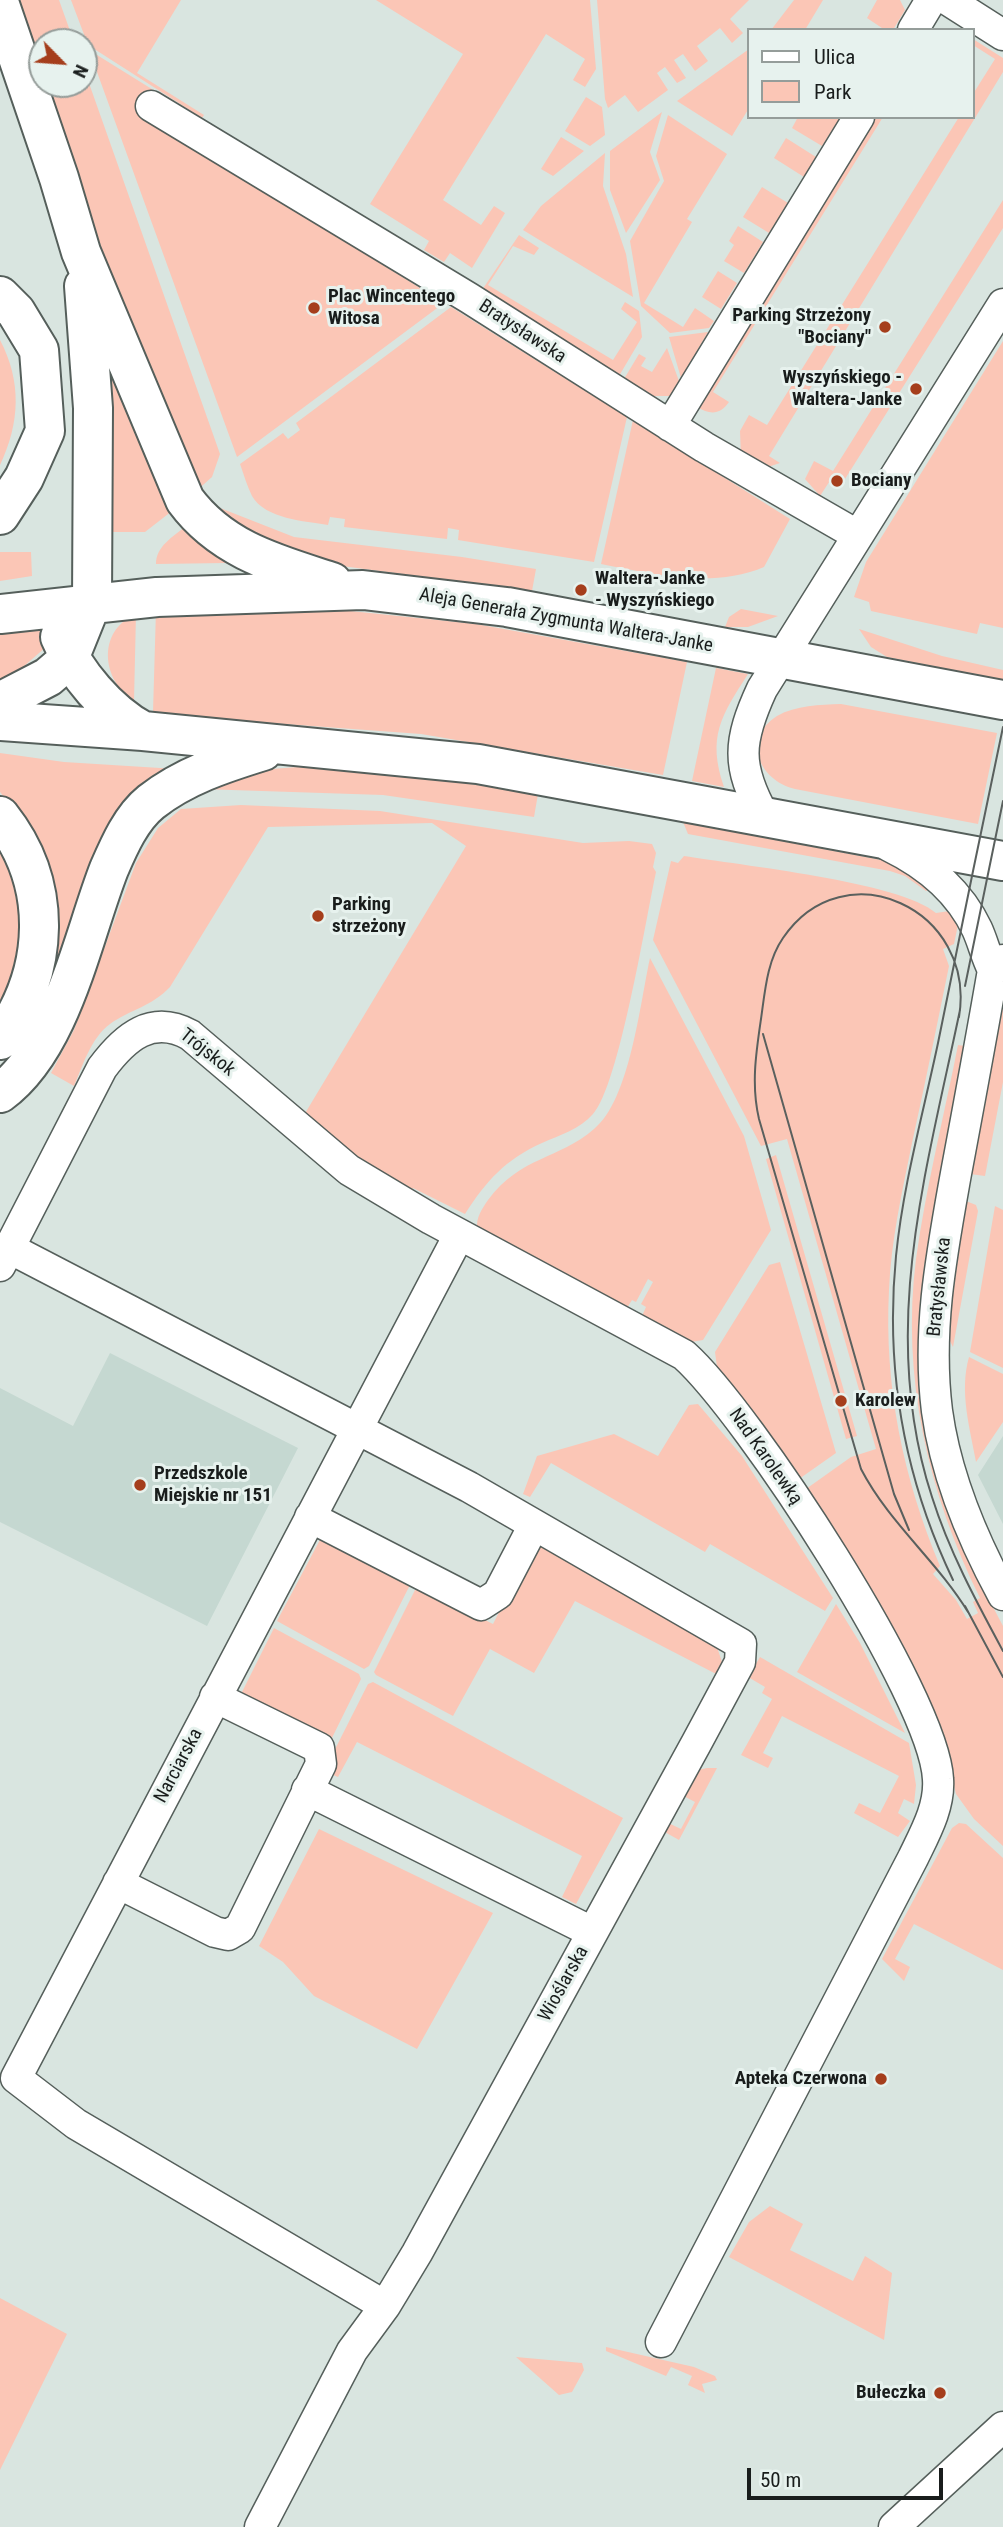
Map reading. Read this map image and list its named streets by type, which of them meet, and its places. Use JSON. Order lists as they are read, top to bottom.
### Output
{
  "streets": {
    "main road": ["Aleja Generała Zygmunta Waltera-Janke"],
    "street": [
      "Bratysławska",
      "Trójskok",
      "Nad Karolewką",
      "Narciarska",
      "Wioślarska"
    ]
  },
  "crossings": [
    ["Trójskok", "Nad Karolewką"],
    ["Trójskok", "Narciarska"],
    ["Nad Karolewką", "Narciarska"],
    ["Narciarska", "Wioślarska"]
  ],
  "places": [
    "Plac Wincentego Witosa",
    "Parking Strzeżony \"Bociany\"",
    "Wyszyńskiego - Waltera-Janke",
    "Bociany",
    "Waltera-Janke - Wyszyńskiego",
    "Parking strzeżony",
    "Karolew",
    "Przedszkole Miejskie nr 151",
    "Apteka Czerwona",
    "Bułeczka"
  ],
  "legend": ["Ulica", "Park"],
  "scale_bar": "50 m",
  "north": "bottom right"
}
